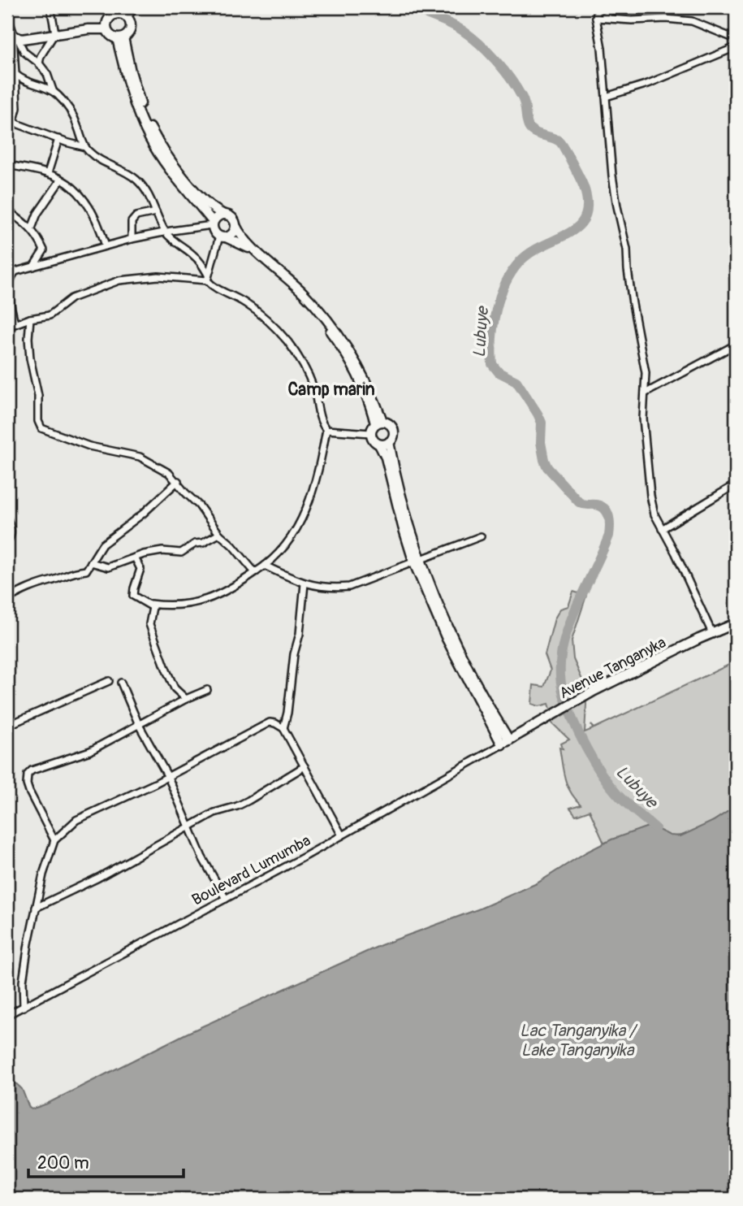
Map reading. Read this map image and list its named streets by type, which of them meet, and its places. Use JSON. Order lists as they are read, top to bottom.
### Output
{
  "streets": {
    "street": ["Avenue Tanganyka", "Boulevard Lumumba"]
  },
  "crossings": [
    ["Avenue Tanganyka", "Boulevard Lumumba"]
  ],
  "districts": ["Camp marin"],
  "water": ["Lubuye", "Lac Tanganyika / Lake Tanganyika"],
  "scale_bar": "200 m"
}
